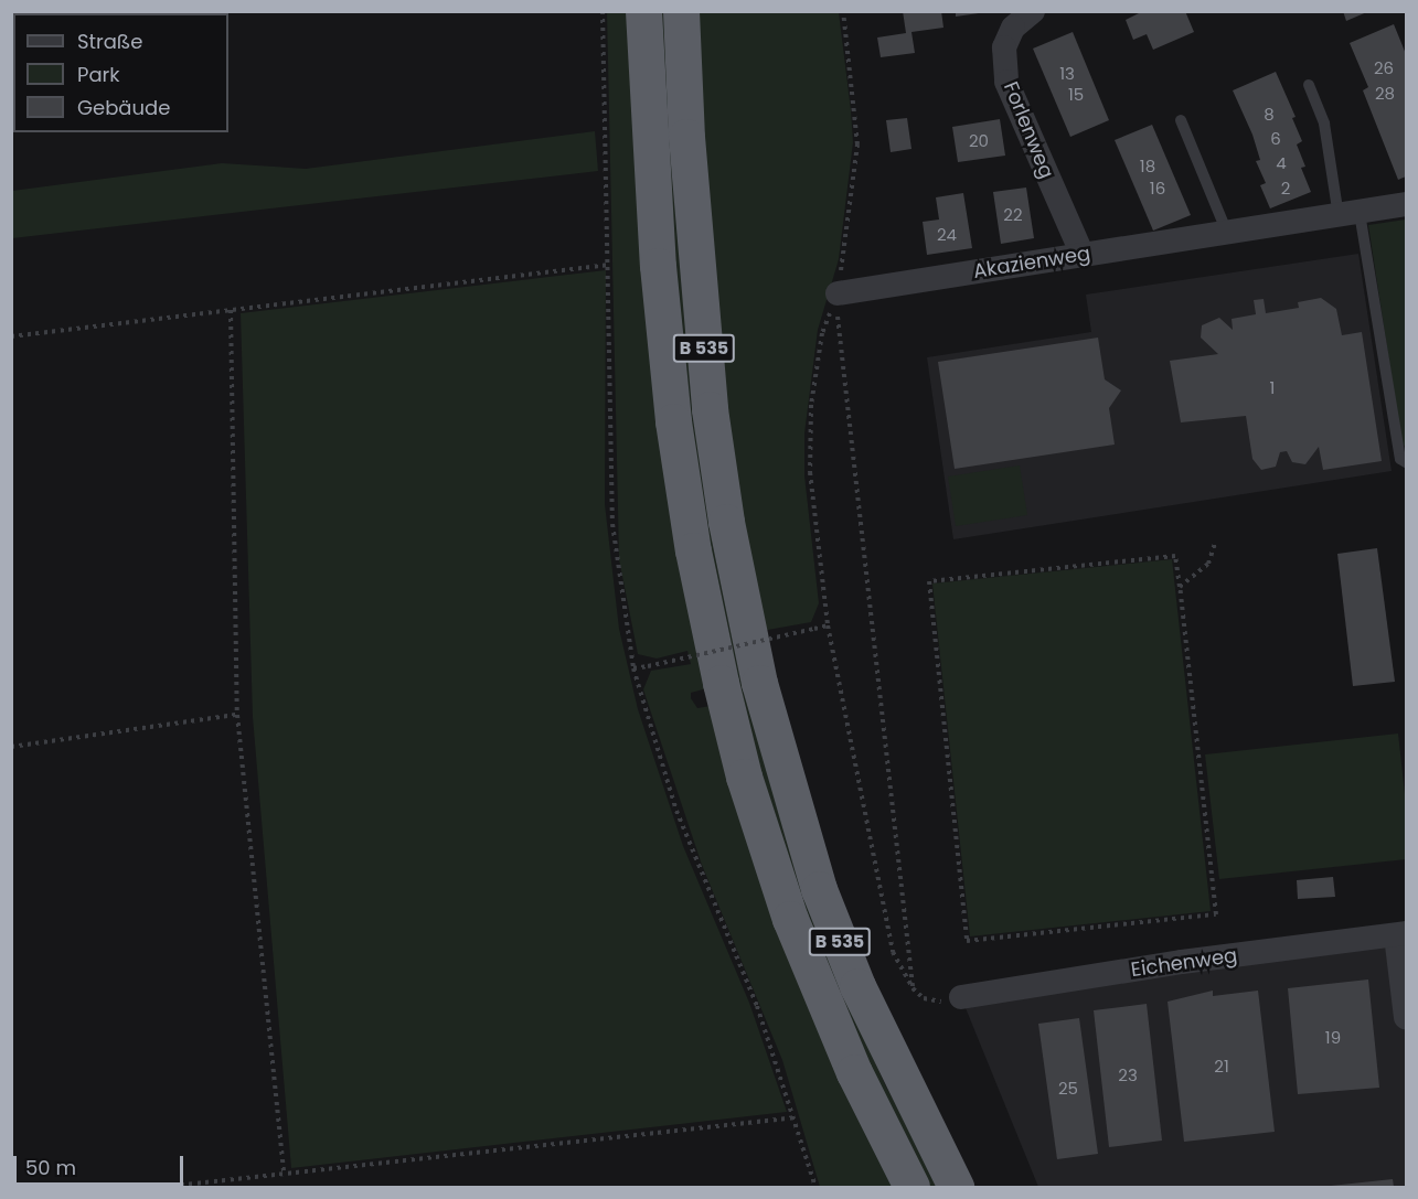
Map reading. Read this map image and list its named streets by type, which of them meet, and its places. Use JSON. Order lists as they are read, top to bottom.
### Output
{
  "streets": {
    "highway": ["B 535"],
    "street": ["Forlenweg", "Akazienweg", "Eichenweg"]
  },
  "crossings": [
    ["Forlenweg", "Akazienweg"]
  ],
  "house_numbers": [
    "26",
    "13",
    "28",
    "15",
    "8",
    "6",
    "20",
    "4",
    "18",
    "16",
    "2",
    "22",
    "24",
    "1",
    "19",
    "21",
    "23",
    "25"
  ],
  "legend": ["Straße", "Park", "Gebäude"],
  "scale_bar": "50 m"
}
